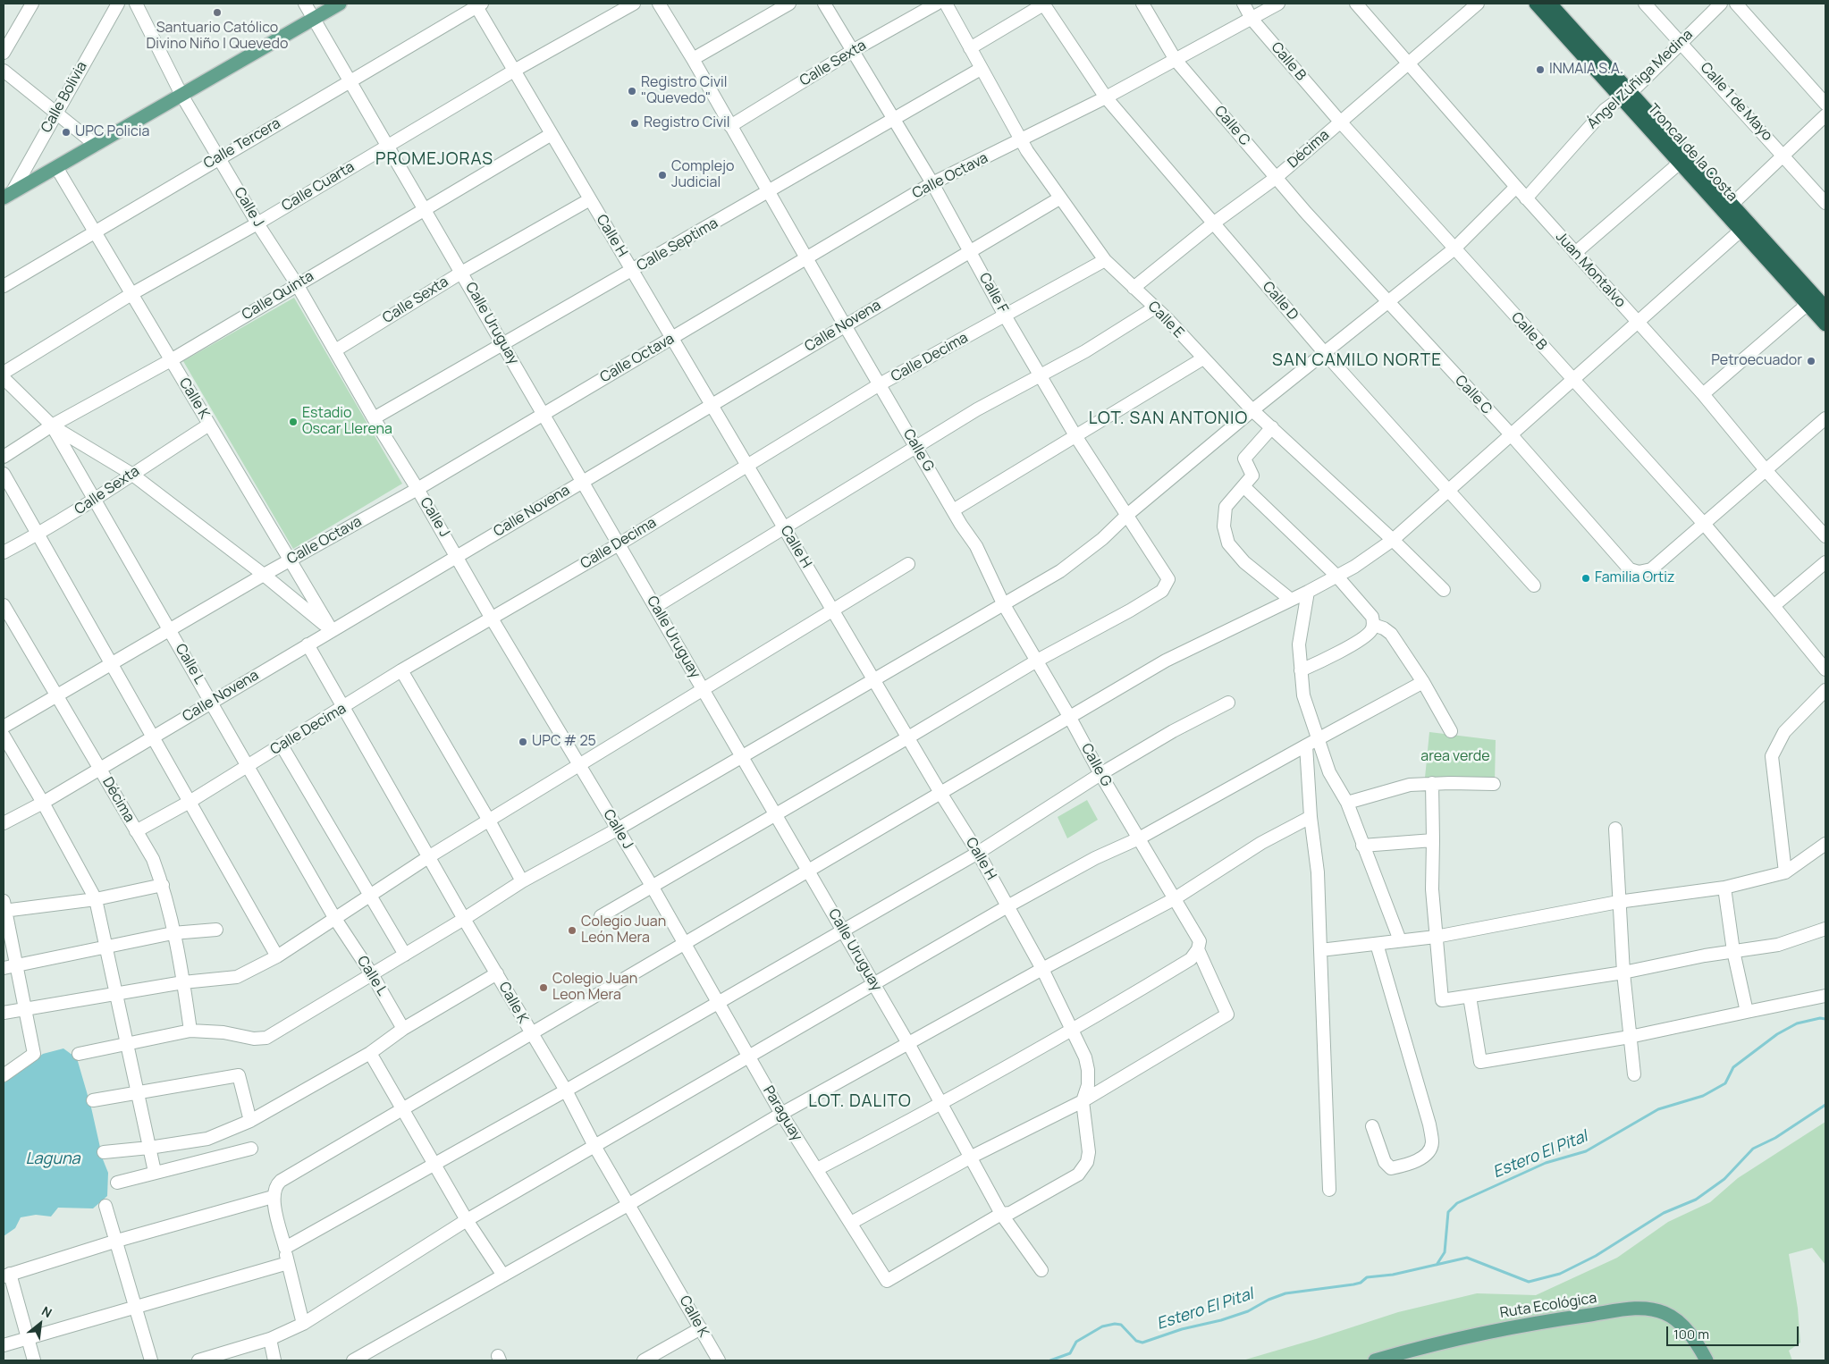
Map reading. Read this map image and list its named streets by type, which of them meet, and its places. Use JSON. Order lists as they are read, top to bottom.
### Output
{
  "streets": {
    "highway": ["Troncal de la Costa"],
    "main road": ["Ruta Ecológica"],
    "street": [
      "Calle B",
      "Calle Sexta",
      "Ángel Zúñiga Medina",
      "Calle Bolivia",
      "Calle 1 de Mayo",
      "Calle C",
      "Calle Tercera",
      "Décima",
      "Calle Octava",
      "Calle Cuarta",
      "Calle J",
      "Calle H",
      "Calle Septima",
      "Juan Montalvo",
      "Calle F",
      "Calle Quinta",
      "Calle D",
      "Calle E",
      "Calle Uruguay",
      "Calle Novena",
      "Calle Decima",
      "Calle K",
      "Calle G",
      "Calle L",
      "Paraguay"
    ]
  },
  "crossings": [
    ["Calle B", "Calle C"],
    ["Calle B", "Décima"],
    ["Calle B", "Calle Octava"],
    ["Calle Sexta", "Calle J"],
    ["Calle Sexta", "Calle H"],
    ["Calle Sexta", "Calle F"],
    ["Calle Sexta", "Calle Uruguay"],
    ["Calle Sexta", "Calle K"],
    ["Calle Sexta", "Calle G"],
    ["Calle Sexta", "Calle L"],
    ["Ángel Zúñiga Medina", "Calle 1 de Mayo"],
    ["Ángel Zúñiga Medina", "Troncal de la Costa"],
    ["Ángel Zúñiga Medina", "Juan Montalvo"],
    ["Calle C", "Décima"],
    ["Calle C", "Calle Octava"],
    ["Calle C", "Juan Montalvo"],
    ["Calle Tercera", "Calle J"],
    ["Calle Tercera", "Calle H"],
    ["Calle Tercera", "Calle Uruguay"],
    ["Calle Tercera", "Calle K"],
    ["Décima", "Calle Octava"],
    ["Décima", "Juan Montalvo"],
    ["Décima", "Calle D"],
    ["Décima", "Calle E"],
    ["Décima", "Calle Novena"],
    ["Décima", "Calle Decima"],
    ["Calle Octava", "Calle J"],
    ["Calle Octava", "Calle H"],
    ["Calle Octava", "Calle F"],
    ["Calle Octava", "Calle D"],
    ["Calle Octava", "Calle E"],
    ["Calle Octava", "Calle Uruguay"],
    ["Calle Octava", "Calle K"],
    ["Calle Octava", "Calle G"],
    ["Calle Octava", "Calle L"],
    ["Calle Cuarta", "Calle J"],
    ["Calle Cuarta", "Calle H"],
    ["Calle Cuarta", "Calle Uruguay"],
    ["Calle Cuarta", "Calle K"],
    ["Calle J", "Calle Septima"],
    ["Calle J", "Calle Quinta"],
    ["Calle J", "Calle Novena"],
    ["Calle J", "Calle Decima"],
    ["Calle J", "Paraguay"],
    ["Calle H", "Calle Septima"],
    ["Calle H", "Calle Quinta"],
    ["Calle H", "Calle Novena"],
    ["Calle H", "Calle Decima"],
    ["Calle H", "Calle G"],
    ["Calle Septima", "Calle F"],
    ["Calle Septima", "Calle E"],
    ["Calle Septima", "Calle Uruguay"],
    ["Calle Septima", "Calle G"],
    ["Calle F", "Calle Novena"],
    ["Calle F", "Calle Decima"],
    ["Calle F", "Calle G"],
    ["Calle Quinta", "Calle Uruguay"],
    ["Calle Quinta", "Calle K"],
    ["Calle Quinta", "Calle L"],
    ["Calle E", "Calle Novena"],
    ["Calle E", "Calle Decima"],
    ["Calle Uruguay", "Calle Novena"],
    ["Calle Uruguay", "Calle Decima"],
    ["Calle Uruguay", "Paraguay"],
    ["Calle Novena", "Calle K"],
    ["Calle Novena", "Calle G"],
    ["Calle Novena", "Calle L"],
    ["Calle Decima", "Calle K"],
    ["Calle Decima", "Calle G"],
    ["Calle Decima", "Calle L"]
  ],
  "districts": [
    "PROMEJORAS",
    "SAN CAMILO NORTE",
    "LOT. SAN ANTONIO",
    "LOT. DALITO"
  ],
  "water": ["Estero El Pital", "Laguna"],
  "parks": ["area verde"],
  "places": [
    "Santuario Católico Divino Niño | Quevedo",
    "INMAIA S.A.",
    "Registro Civil \"Quevedo\"",
    "Registro Civil",
    "UPC Policia",
    "Complejo Judicial",
    "Petroecuador",
    "Estadio Oscar Llerena",
    "Familia Ortiz",
    "UPC # 25",
    "Colegio Juan León Mera",
    "Colegio Juan Leon Mera"
  ],
  "scale_bar": "100 m",
  "north": "top right"
}
